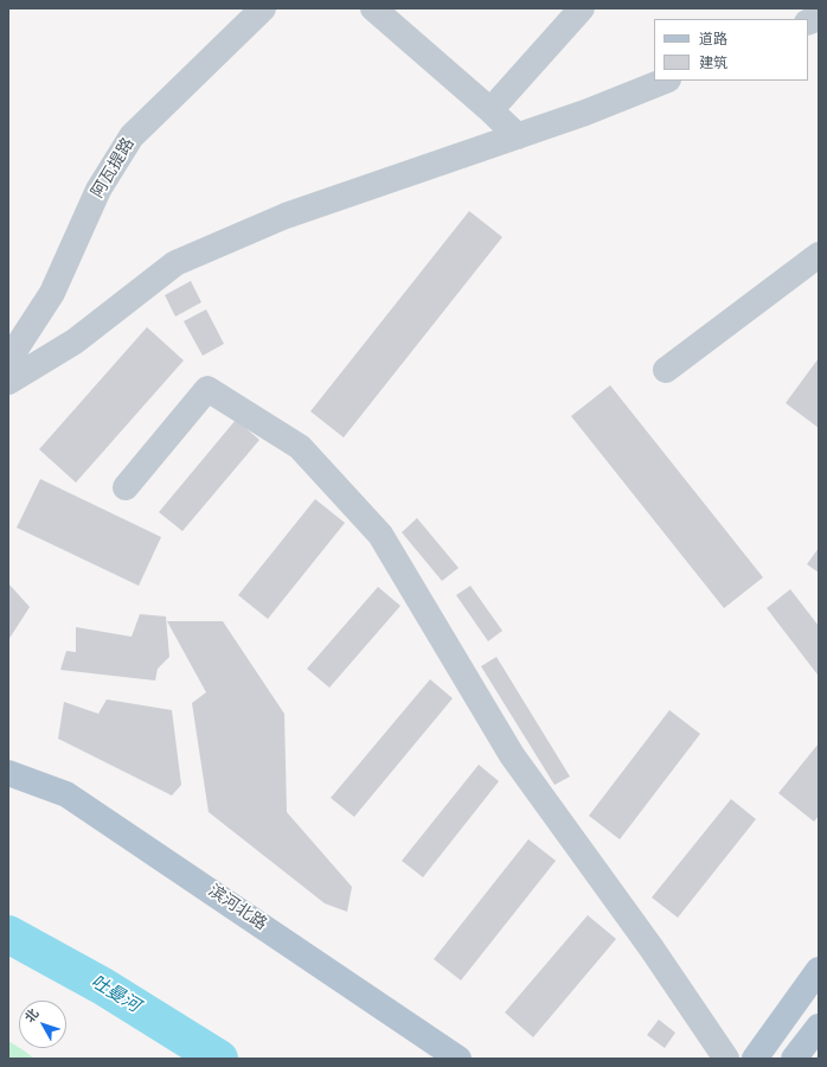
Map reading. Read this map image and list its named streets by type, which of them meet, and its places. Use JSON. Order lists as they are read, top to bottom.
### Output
{
  "streets": {
    "main road": ["滨河北路"],
    "street": ["阿瓦提路"]
  },
  "water": ["吐曼河"],
  "legend": ["道路", "建筑"],
  "north": "top left"
}
